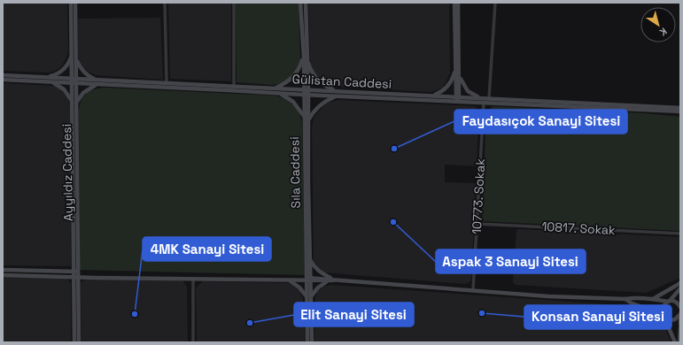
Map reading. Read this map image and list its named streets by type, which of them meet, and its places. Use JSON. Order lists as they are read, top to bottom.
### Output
{
  "streets": {
    "street": [
      "Gülistan Caddesi",
      "Ayyıldız Caddesi",
      "Sıla Caddesi",
      "10773. Sokak",
      "10817. Sokak"
    ]
  },
  "crossings": [
    ["Gülistan Caddesi", "Ayyıldız Caddesi"],
    ["Gülistan Caddesi", "Sıla Caddesi"],
    ["Gülistan Caddesi", "10773. Sokak"],
    ["10773. Sokak", "10817. Sokak"]
  ],
  "places": [
    "Faydasıçok Sanayi Sitesi",
    "Aspak 3 Sanayi Sitesi",
    "Konsan Sanayi Sitesi",
    "4MK Sanayi Sitesi",
    "Elit Sanayi Sitesi"
  ],
  "north": "bottom right"
}
